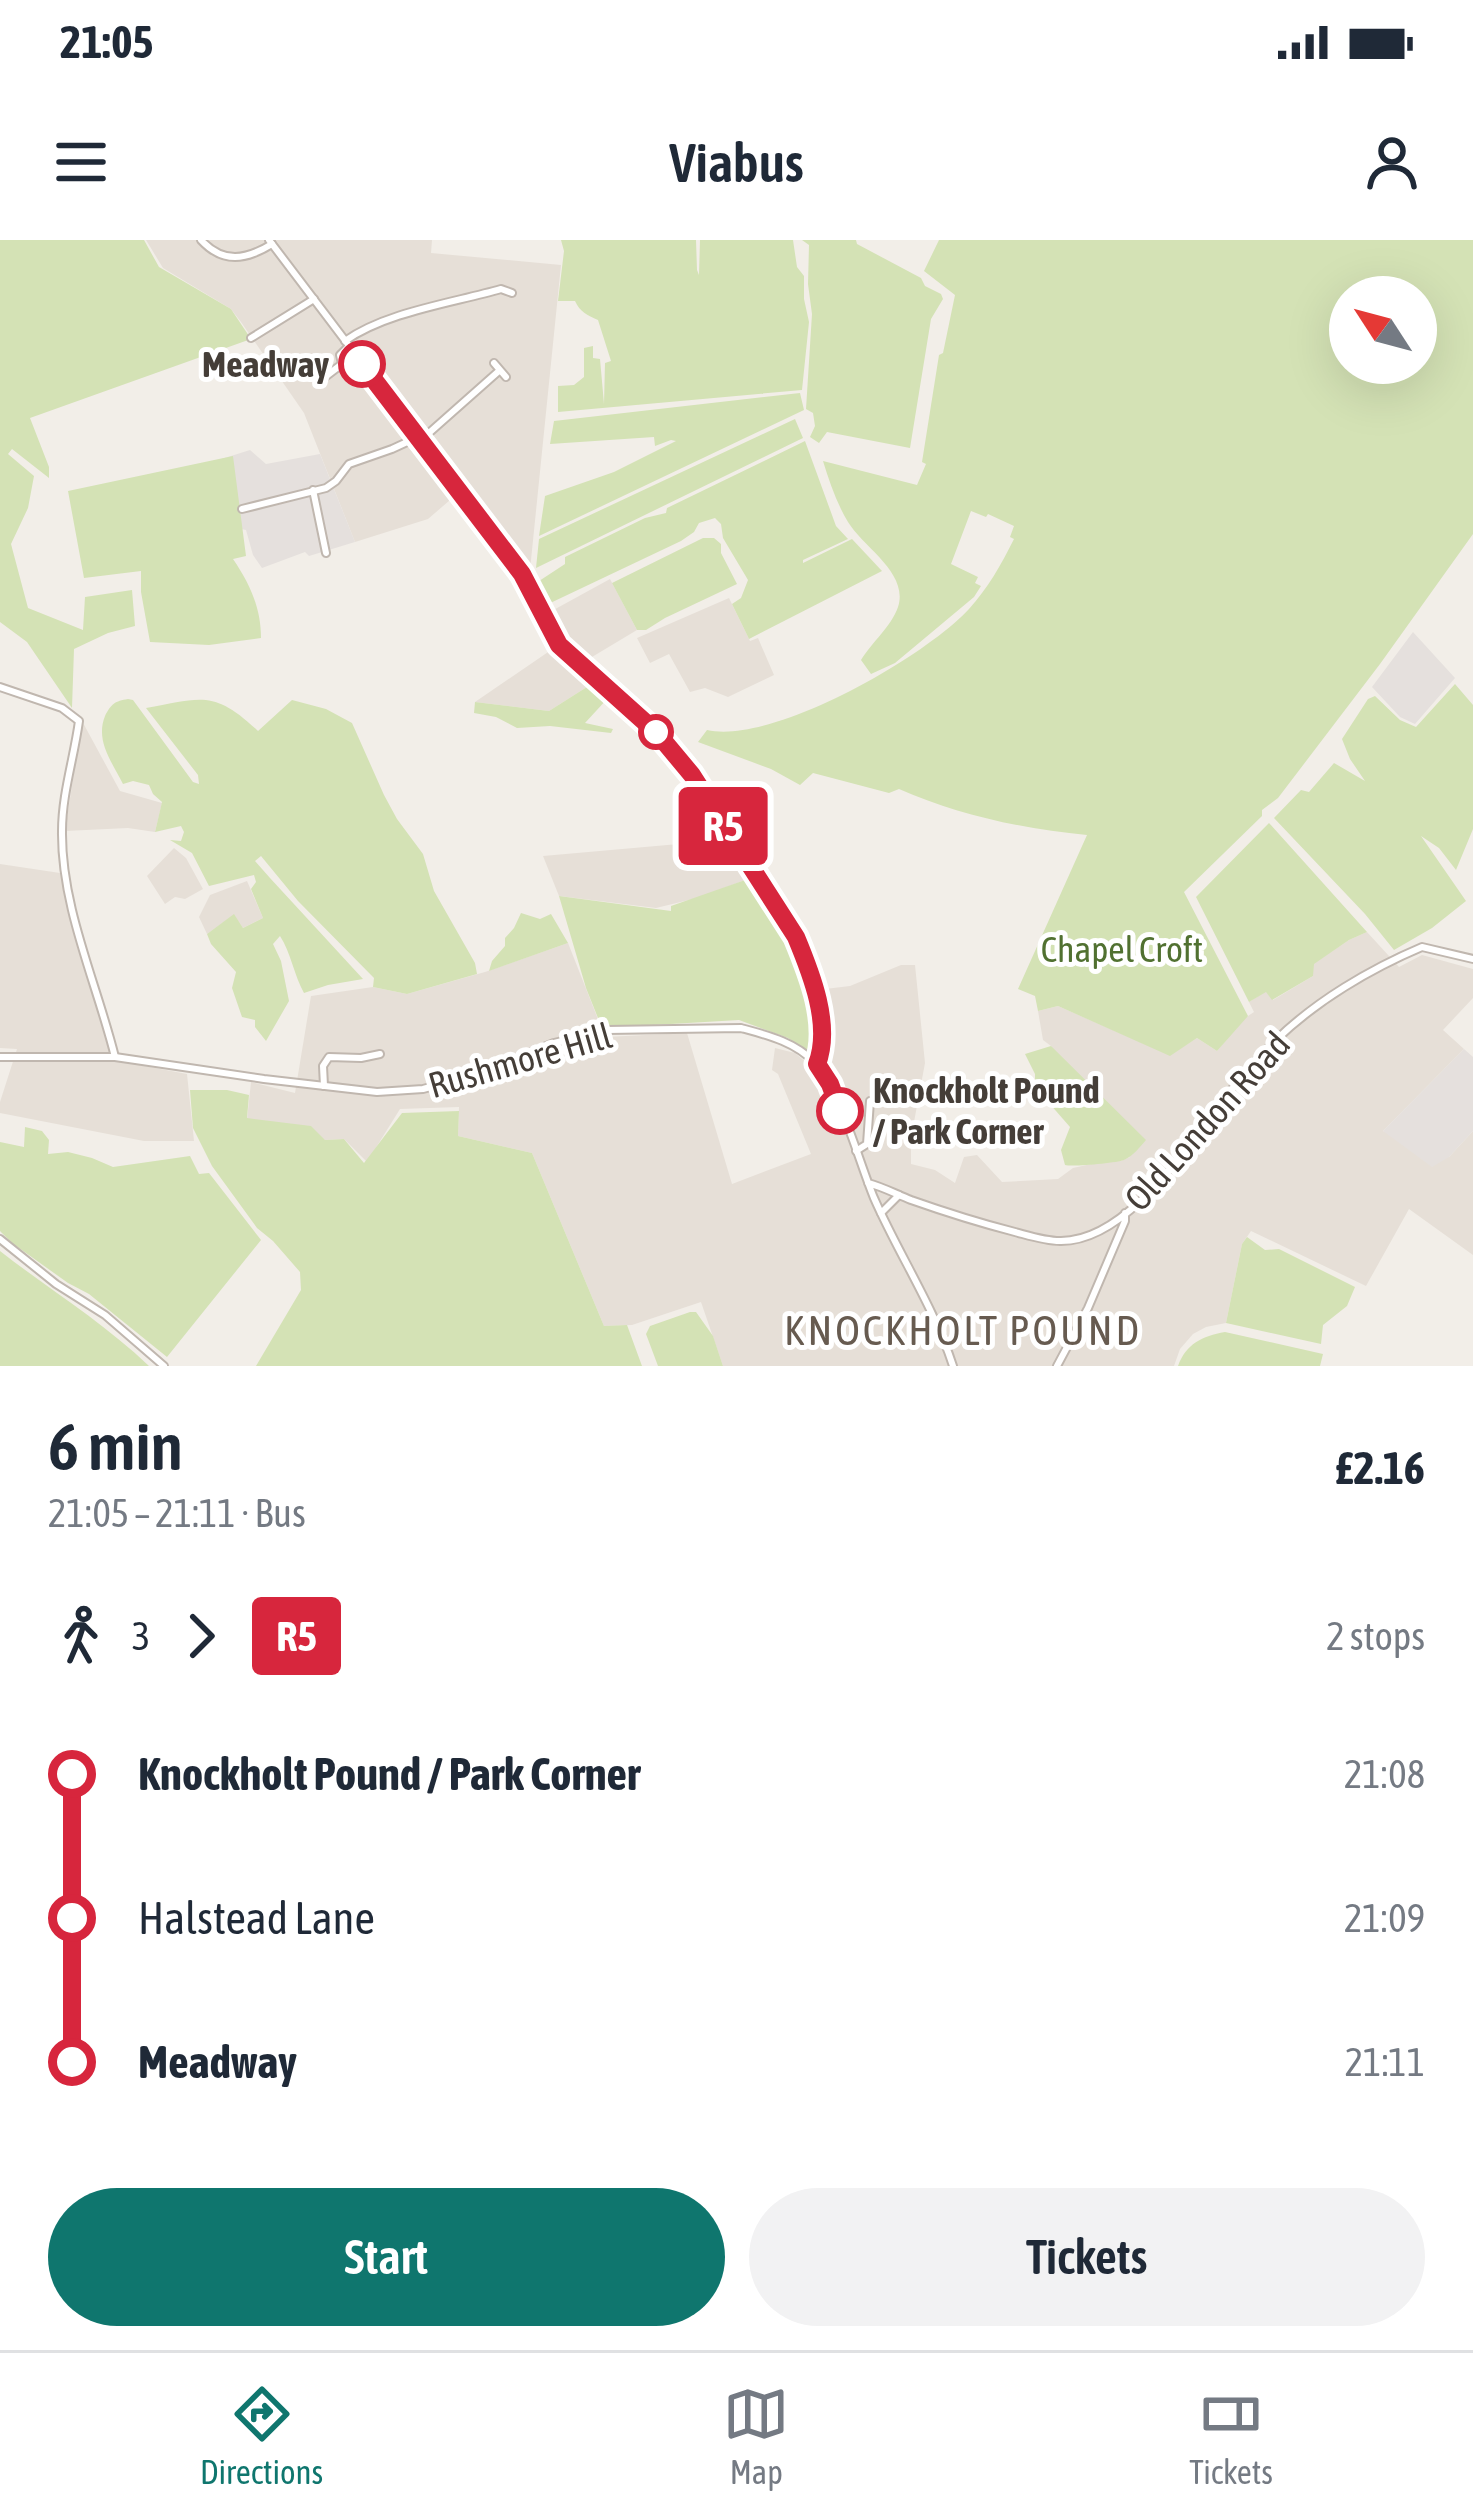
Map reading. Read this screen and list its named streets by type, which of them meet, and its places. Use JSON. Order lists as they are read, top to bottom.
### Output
{
  "streets": {
    "street": ["Rushmore Hill", "Old London Road"]
  },
  "districts": ["KNOCKHOLT POUND"],
  "parks": ["Chapel Croft"],
  "places": ["Meadway", "Knockholt Pound / Park Corner"],
  "lines": ["bus line R5"],
  "north": "top left",
  "page": {
    "status": "21:05",
    "header": "Viabus",
    "on_map": "R5",
    "heading": ["6 min", "21:05 – 21:11 · Bus", "£2.16"],
    "legs": ["3", "R5", "2 stops"],
    "list": [
      {
        "name": "Knockholt Pound / Park Corner",
        "value": "21:08"
      },
      {
        "name": "Halstead Lane",
        "value": "21:09"
      },
      {
        "name": "Meadway",
        "value": "21:11"
      }
    ],
    "buttons": ["Start", "Tickets"],
    "tabs": ["Directions", "Map", "Tickets"]
  }
}
